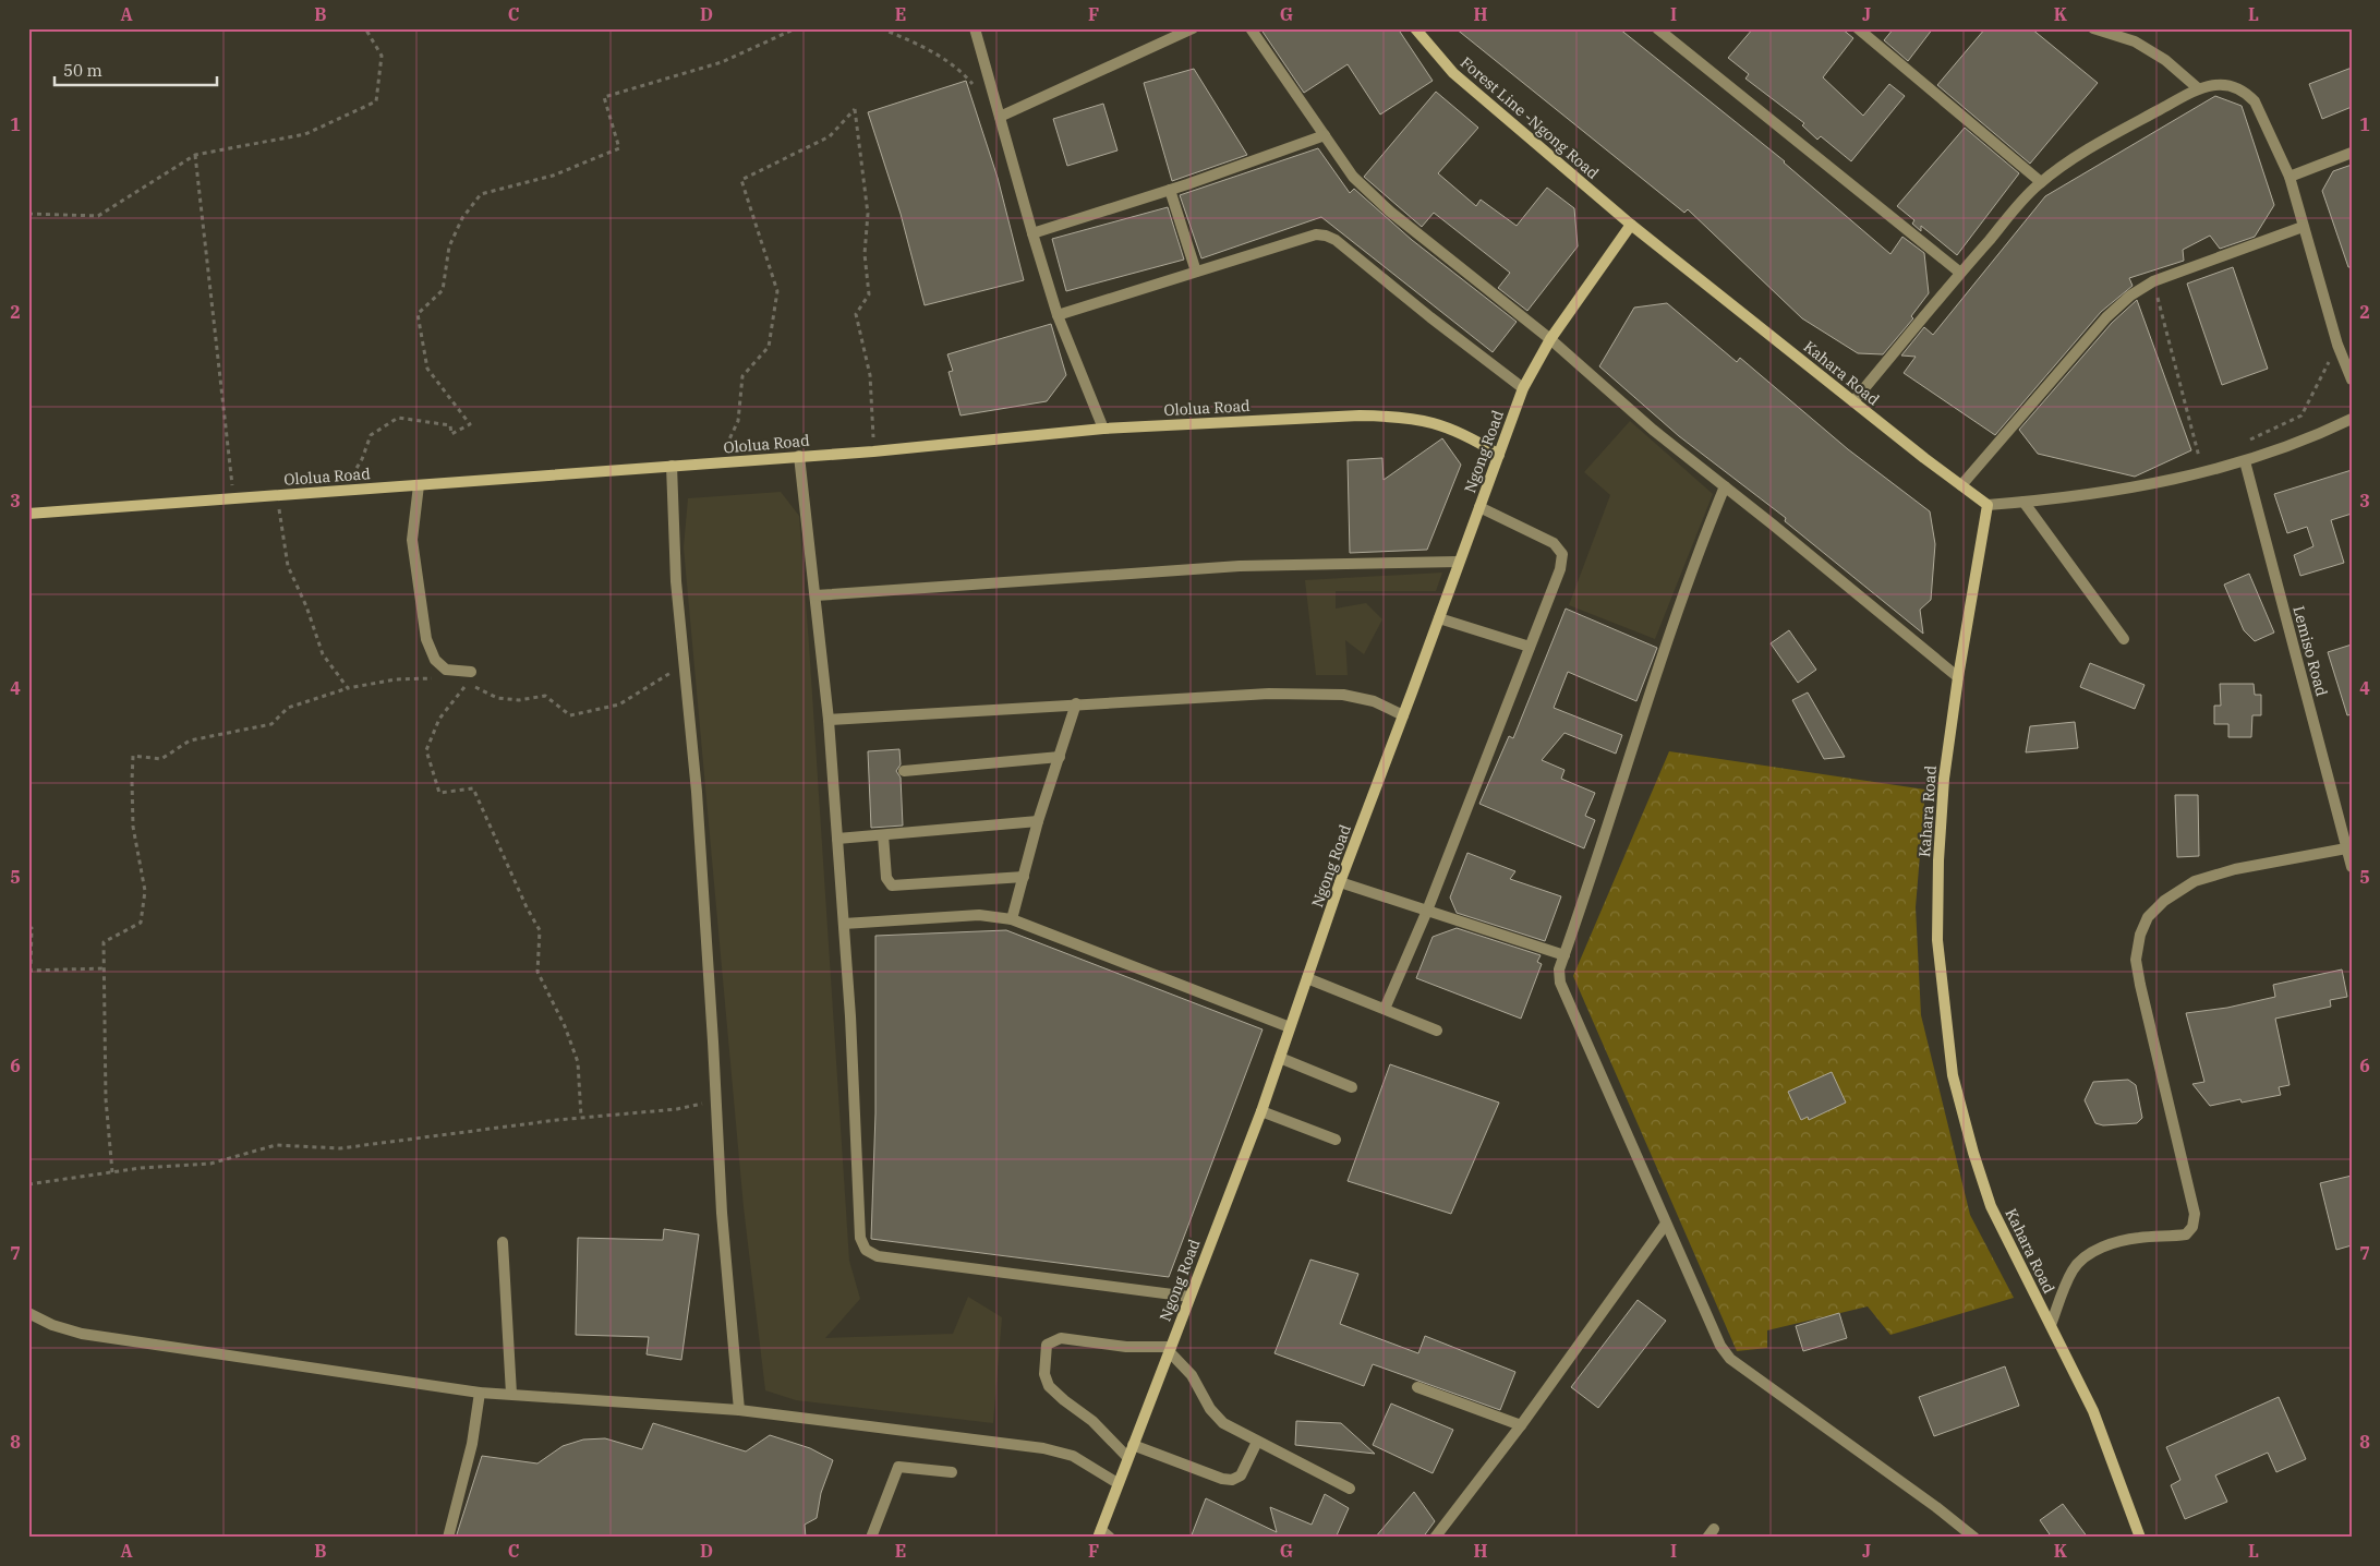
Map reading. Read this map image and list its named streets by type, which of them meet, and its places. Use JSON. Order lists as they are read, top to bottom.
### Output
{
  "streets": {
    "street": [
      "Forest Line -Ngong Road",
      "Kahara Road",
      "Ololua Road",
      "Ngong Road",
      "Lemiso Road"
    ]
  },
  "crossings": [
    ["Forest Line -Ngong Road", "Kahara Road"],
    ["Forest Line -Ngong Road", "Ngong Road"],
    ["Kahara Road", "Ngong Road"],
    ["Ololua Road", "Ngong Road"]
  ],
  "scale_bar": "50 m",
  "grid": {
    "columns": [
      "A",
      "B",
      "C",
      "D",
      "E",
      "F",
      "G",
      "H",
      "I",
      "J",
      "K",
      "L"
    ],
    "rows": [
      "1",
      "2",
      "3",
      "4",
      "5",
      "6",
      "7",
      "8"
    ]
  }
}
